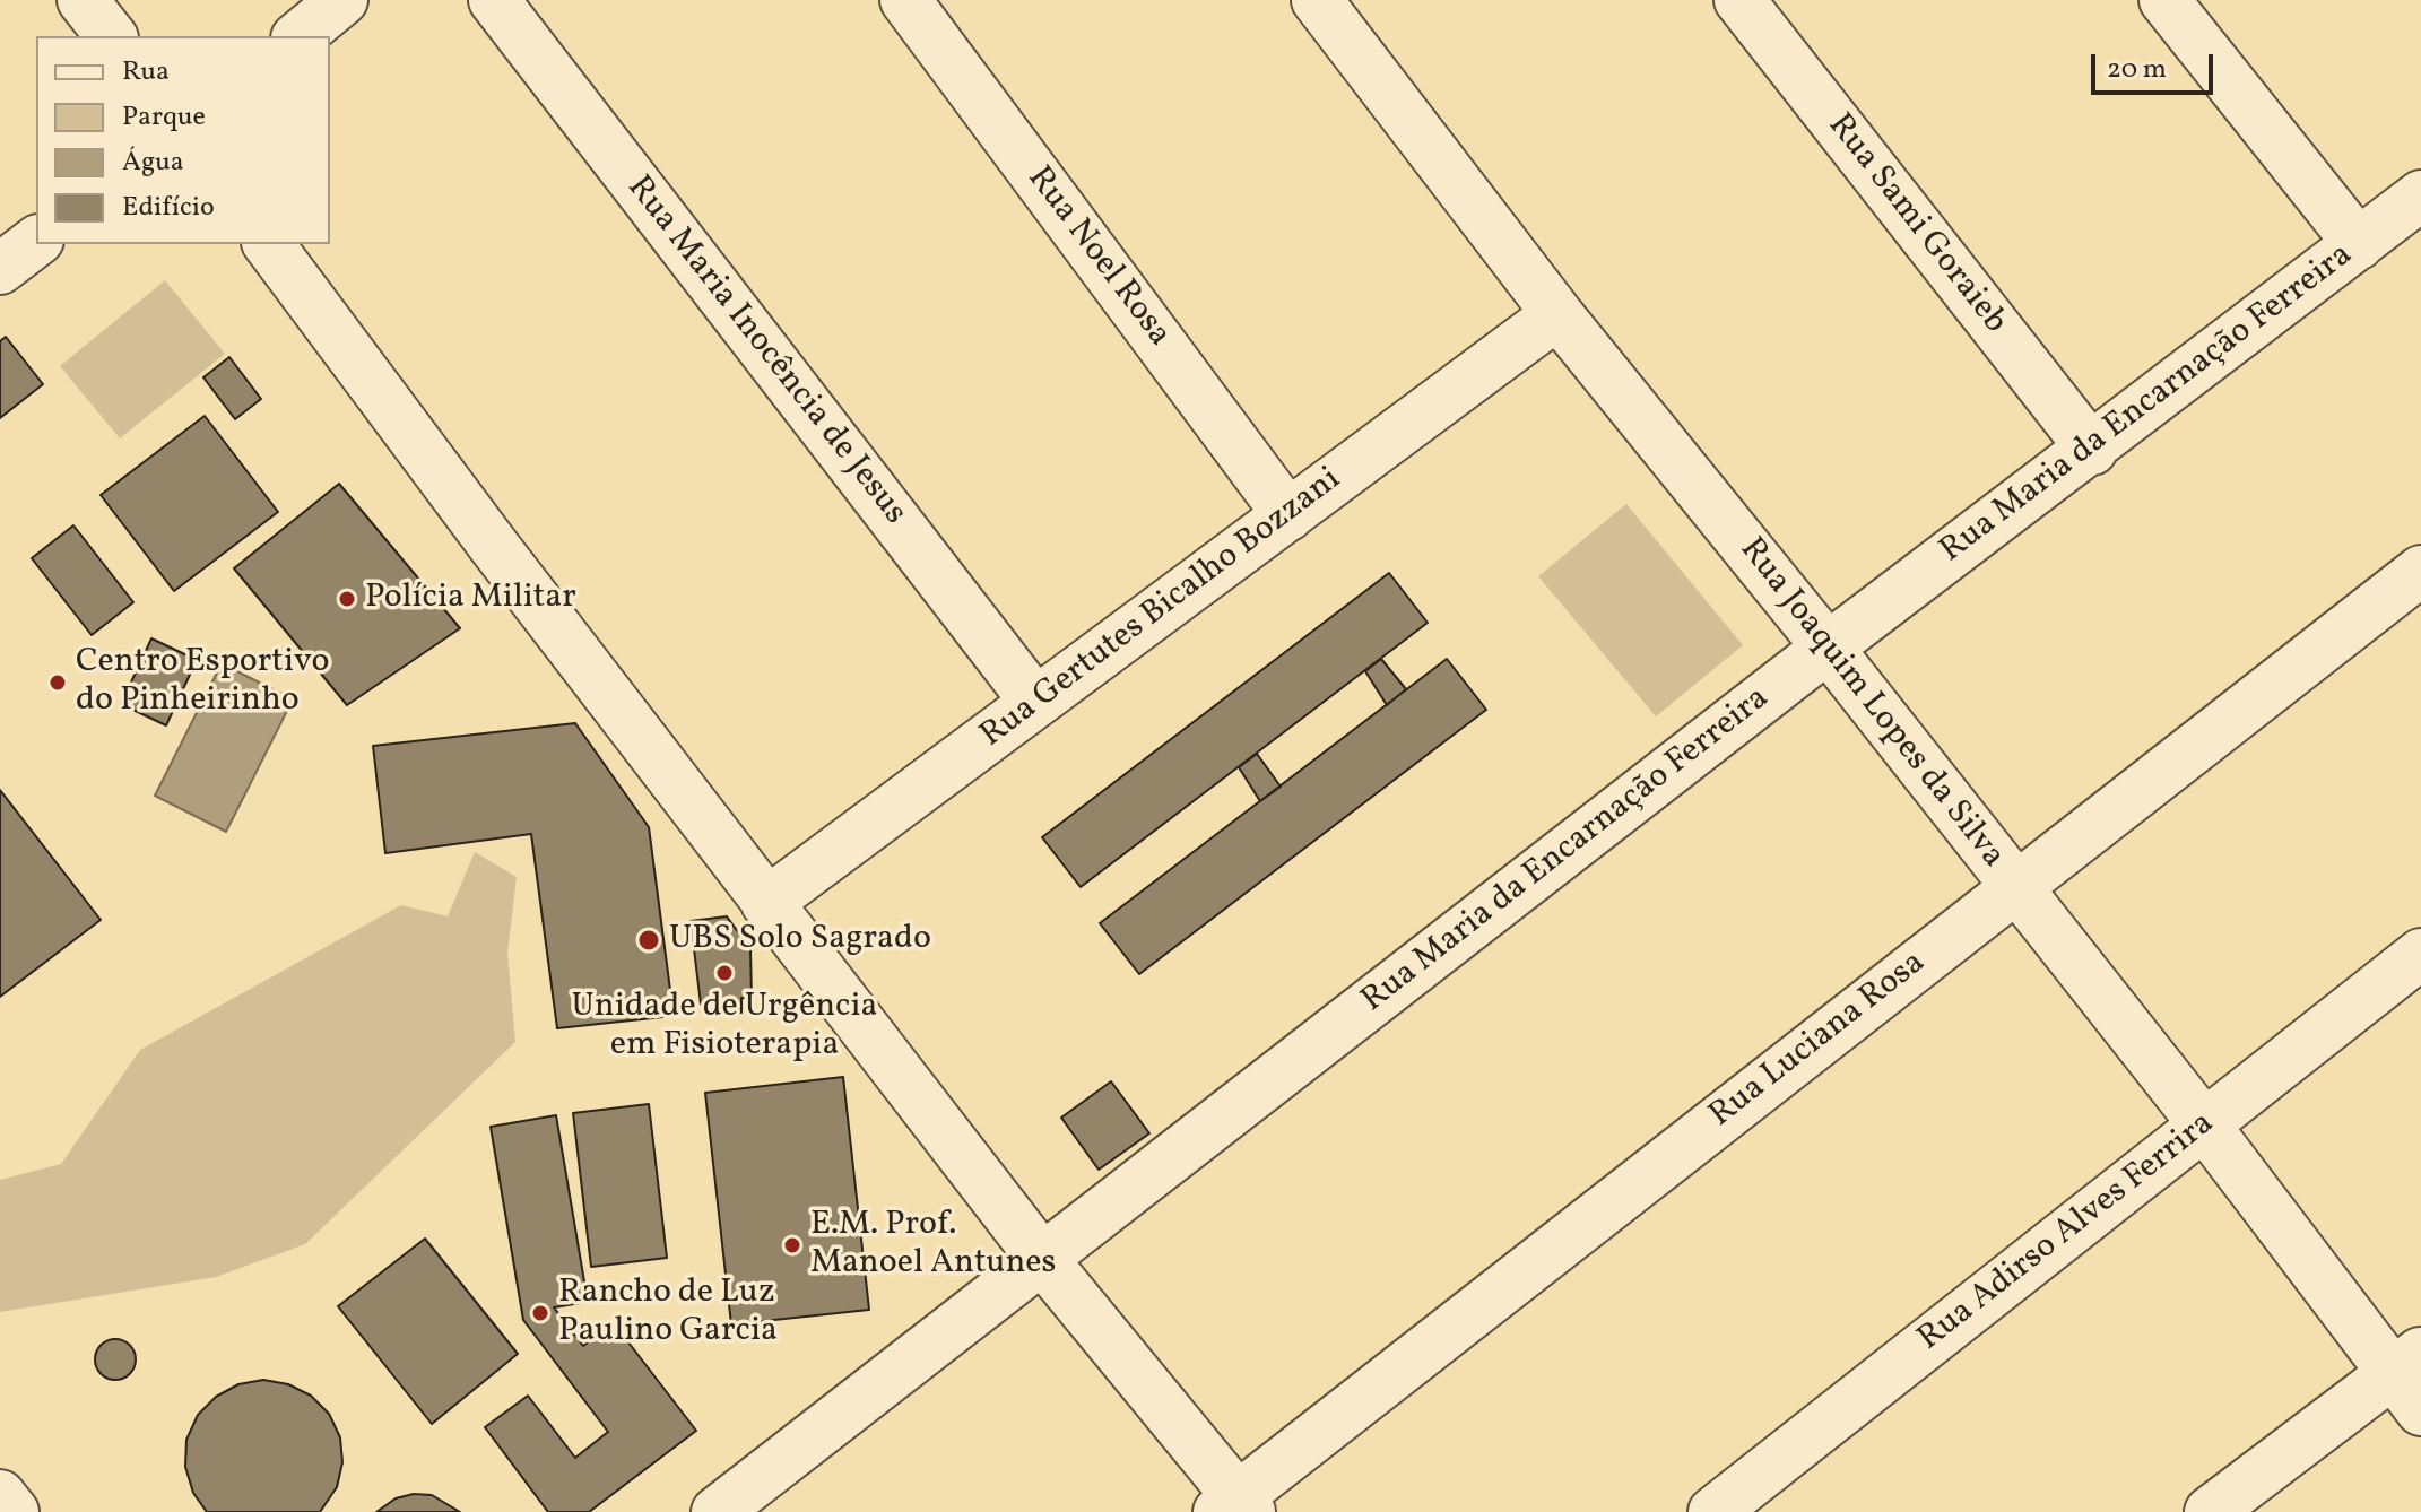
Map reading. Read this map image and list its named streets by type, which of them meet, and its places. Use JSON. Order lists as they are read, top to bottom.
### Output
{
  "streets": {
    "street": [
      "Rua Sami Goraieb",
      "Rua Noel Rosa",
      "Rua Maria Inocência de Jesus",
      "Rua Maria da Encarnação Ferreira",
      "Rua Gertutes Bicalho Bozzani",
      "Rua Joaquim Lopes da Silva",
      "Rua Luciana Rosa",
      "Rua Adirso Alves Ferrira"
    ]
  },
  "crossings": [
    ["Rua Sami Goraieb", "Rua Maria da Encarnação Ferreira"],
    ["Rua Noel Rosa", "Rua Gertutes Bicalho Bozzani"],
    ["Rua Maria Inocência de Jesus", "Rua Gertutes Bicalho Bozzani"],
    ["Rua Maria da Encarnação Ferreira", "Rua Joaquim Lopes da Silva"],
    ["Rua Gertutes Bicalho Bozzani", "Rua Joaquim Lopes da Silva"],
    ["Rua Joaquim Lopes da Silva", "Rua Luciana Rosa"],
    ["Rua Joaquim Lopes da Silva", "Rua Adirso Alves Ferrira"]
  ],
  "places": [
    "Polícia Militar",
    "Centro Esportivo do Pinheirinho",
    "UBS Solo Sagrado",
    "Unidade de Urgência em Fisioterapia",
    "E.M. Prof. Manoel Antunes",
    "Rancho de Luz Paulino Garcia"
  ],
  "legend": [
    "Rua",
    "Parque",
    "Água",
    "Edifício"
  ],
  "scale_bar": "20 m"
}
